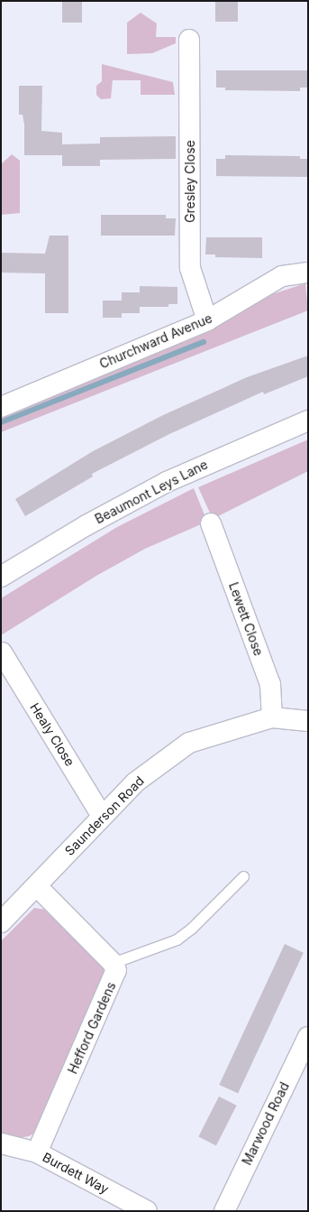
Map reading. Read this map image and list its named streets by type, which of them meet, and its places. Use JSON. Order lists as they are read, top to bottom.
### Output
{
  "streets": {
    "street": [
      "Gresley Close",
      "Churchward Avenue",
      "Beaumont Leys Lane",
      "Lewett Close",
      "Healy Close",
      "Saunderson Road",
      "Hefford Gardens",
      "Marwood Road",
      "Burdett Way"
    ]
  },
  "crossings": [
    ["Gresley Close", "Churchward Avenue"],
    ["Lewett Close", "Saunderson Road"],
    ["Healy Close", "Saunderson Road"],
    ["Saunderson Road", "Hefford Gardens"],
    ["Hefford Gardens", "Burdett Way"]
  ]
}
